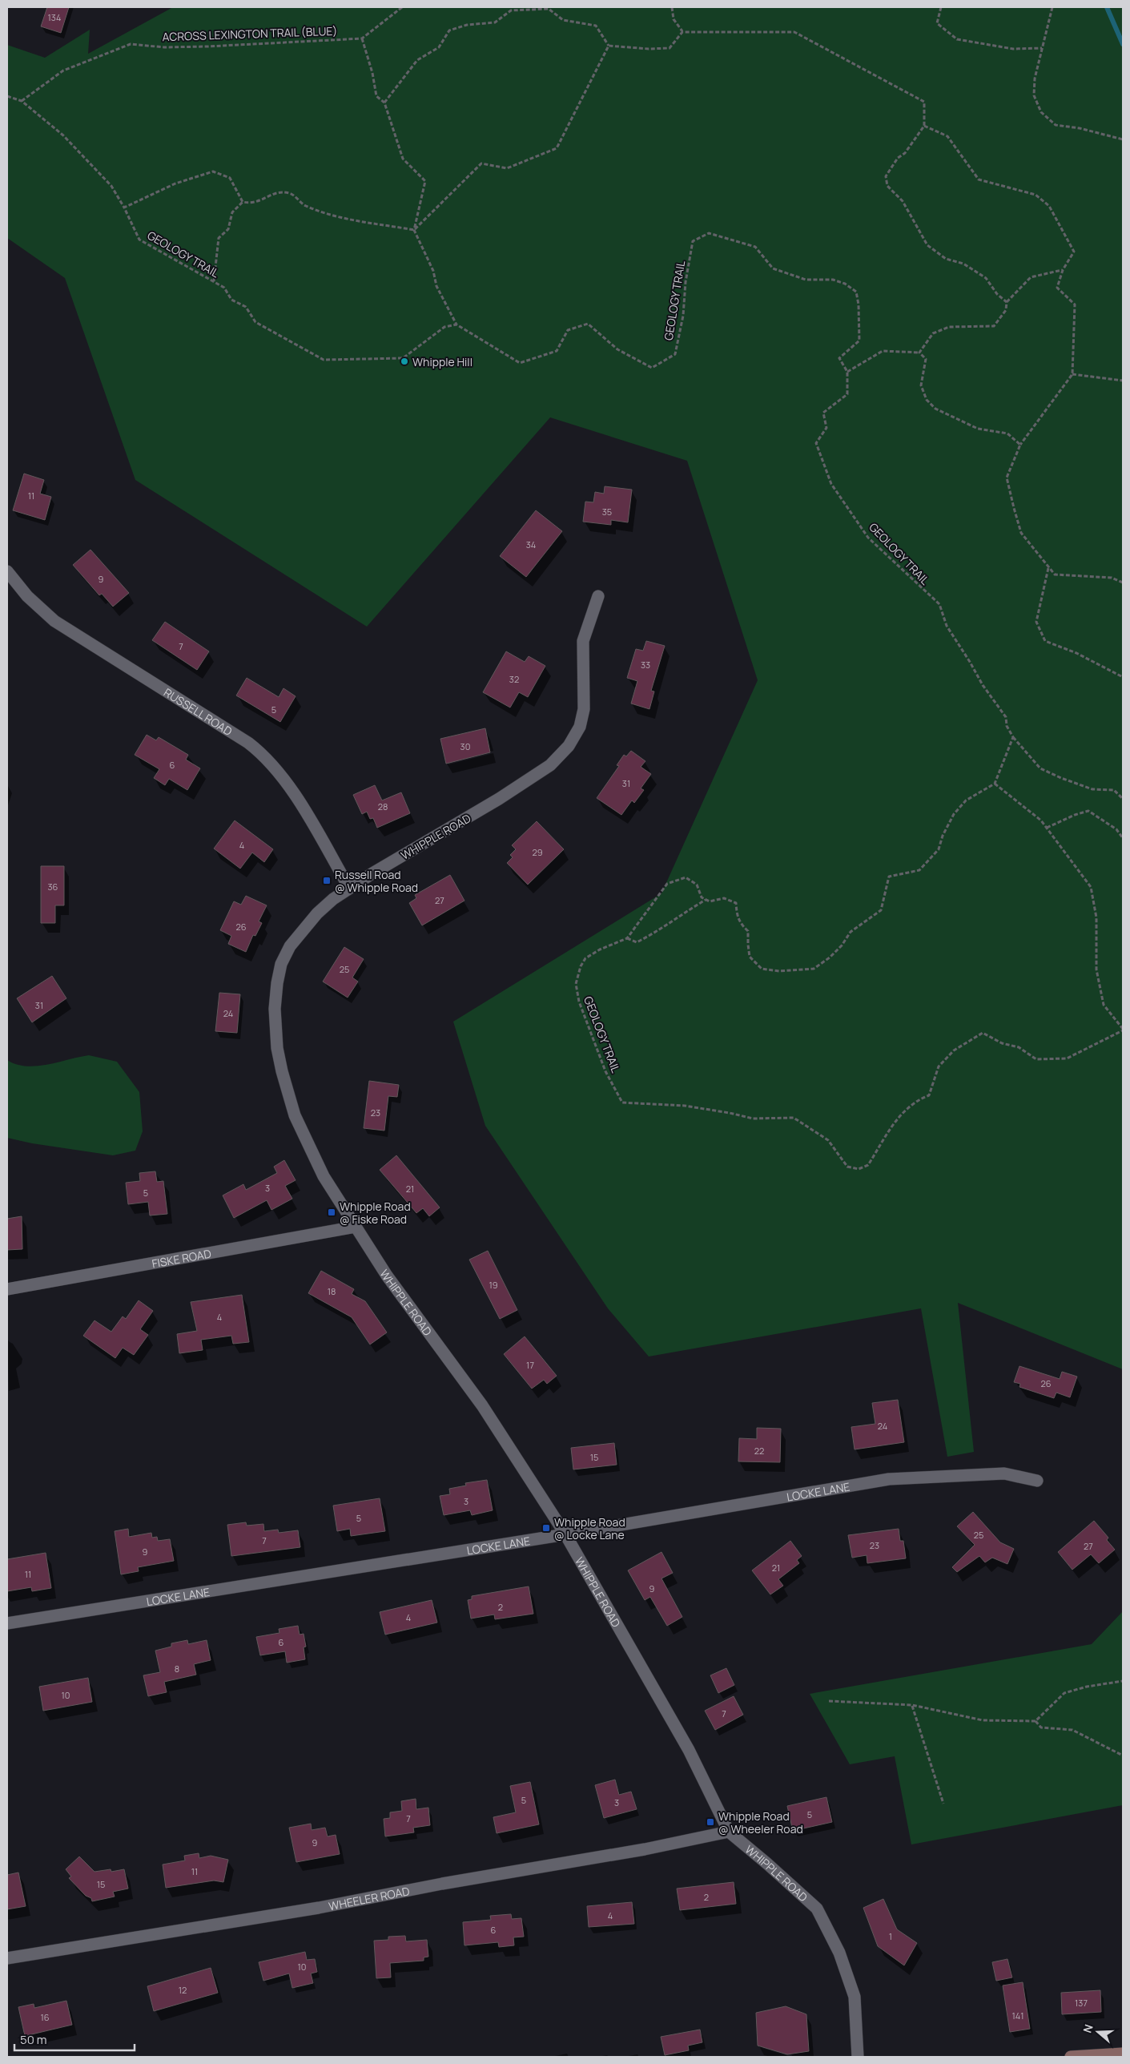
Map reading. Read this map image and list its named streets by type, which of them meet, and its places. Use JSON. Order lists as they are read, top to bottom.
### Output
{
  "streets": {
    "street": [
      "RUSSELL ROAD",
      "WHIPPLE ROAD",
      "FISKE ROAD",
      "LOCKE LANE",
      "WHEELER ROAD"
    ],
    "path": ["ACROSS LEXINGTON TRAIL (BLUE)", "GEOLOGY TRAIL"]
  },
  "crossings": [
    ["ACROSS LEXINGTON TRAIL (BLUE)", "GEOLOGY TRAIL"],
    ["RUSSELL ROAD", "WHIPPLE ROAD"],
    ["WHIPPLE ROAD", "FISKE ROAD"],
    ["WHIPPLE ROAD", "LOCKE LANE"],
    ["WHIPPLE ROAD", "WHEELER ROAD"]
  ],
  "places": {
    "other": ["Whipple Hill"],
    "transit": [
      "Russell Road @ Whipple Road",
      "Whipple Road @ Fiske Road",
      "Whipple Road @ Locke Lane",
      "Whipple Road @ Wheeler Road"
    ]
  },
  "house_numbers": [
    "134",
    "11",
    "35",
    "34",
    "9",
    "7",
    "33",
    "32",
    "5",
    "30",
    "6",
    "31",
    "28",
    "4",
    "29",
    "36",
    "27",
    "26",
    "25",
    "31",
    "24",
    "23",
    "3",
    "21",
    "5",
    "19",
    "18",
    "4",
    "17",
    "26",
    "24",
    "22",
    "15",
    "3",
    "5",
    "25",
    "7",
    "23",
    "27",
    "9",
    "21",
    "11",
    "9",
    "2",
    "4",
    "6",
    "8",
    "10",
    "7",
    "5",
    "3",
    "5",
    "7",
    "9",
    "11",
    "15",
    "2",
    "4",
    "6",
    "1",
    "10",
    "12",
    "137",
    "141",
    "16"
  ],
  "scale_bar": "50 m",
  "north": "left"
}
